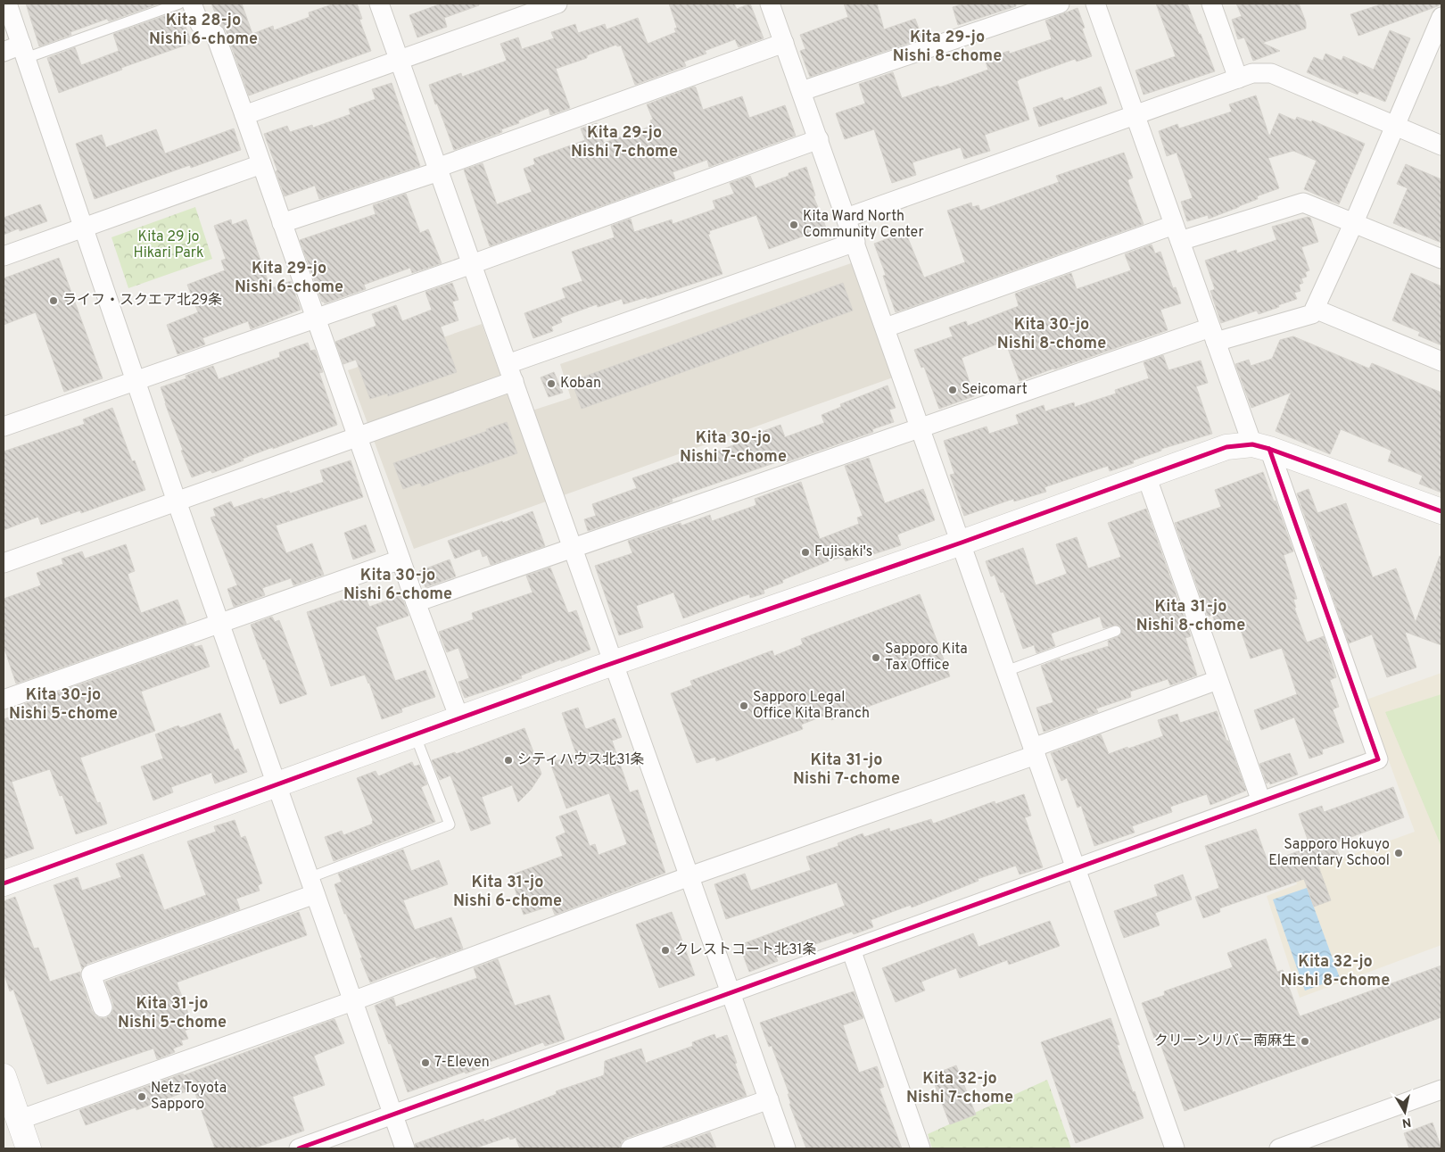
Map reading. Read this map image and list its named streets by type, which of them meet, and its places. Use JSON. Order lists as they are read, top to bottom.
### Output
{
  "districts": [
    "Kita 28-jo Nishi 6-chome",
    "Kita 29-jo Nishi 8-chome",
    "Kita 29-jo Nishi 7-chome",
    "Kita 29-jo Nishi 6-chome",
    "Kita 30-jo Nishi 8-chome",
    "Kita 30-jo Nishi 7-chome",
    "Kita 30-jo Nishi 6-chome",
    "Kita 31-jo Nishi 8-chome",
    "Kita 30-jo Nishi 5-chome",
    "Kita 31-jo Nishi 7-chome",
    "Kita 31-jo Nishi 6-chome",
    "Kita 32-jo Nishi 8-chome",
    "Kita 31-jo Nishi 5-chome",
    "Kita 32-jo Nishi 7-chome"
  ],
  "parks": ["Kita 29 jo Hikari Park"],
  "places": [
    "Kita Ward North Community Center",
    "ライフ・スクエア北29条",
    "Koban",
    "Seicomart",
    "Fujisaki's",
    "Sapporo Kita Tax Office",
    "Sapporo Legal Office Kita Branch",
    "シティハウス北31条",
    "Sapporo Hokuyo Elementary School",
    "クレストコート北31条",
    "クリーンリバー南麻生",
    "7-Eleven",
    "Netz Toyota Sapporo"
  ],
  "north": "bottom"
}
